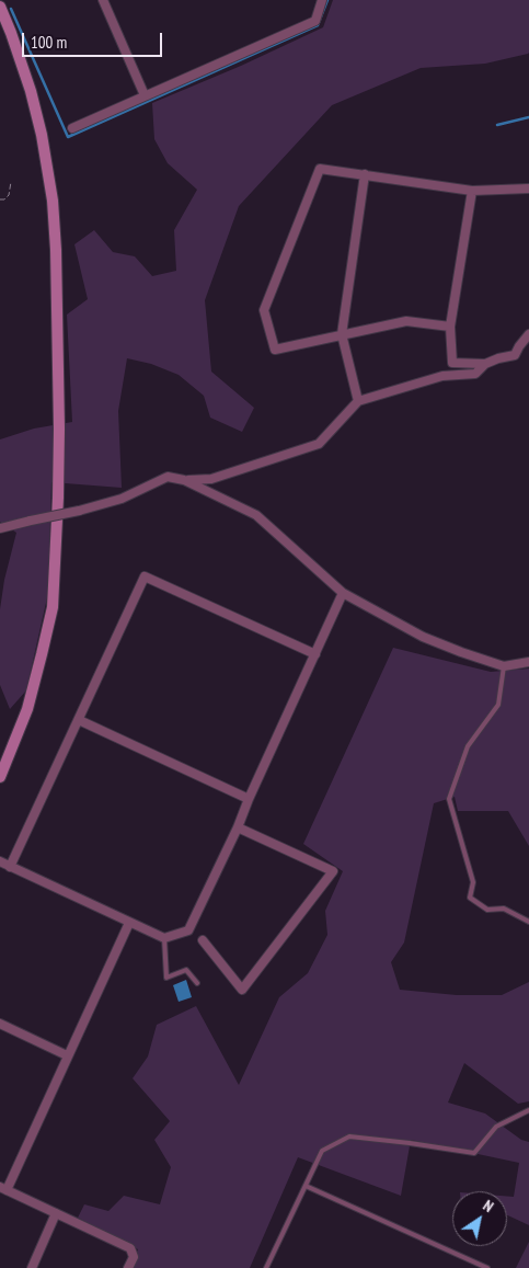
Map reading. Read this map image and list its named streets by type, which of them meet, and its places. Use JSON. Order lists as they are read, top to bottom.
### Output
{
  "scale_bar": "100 m",
  "north": "top right"
}
